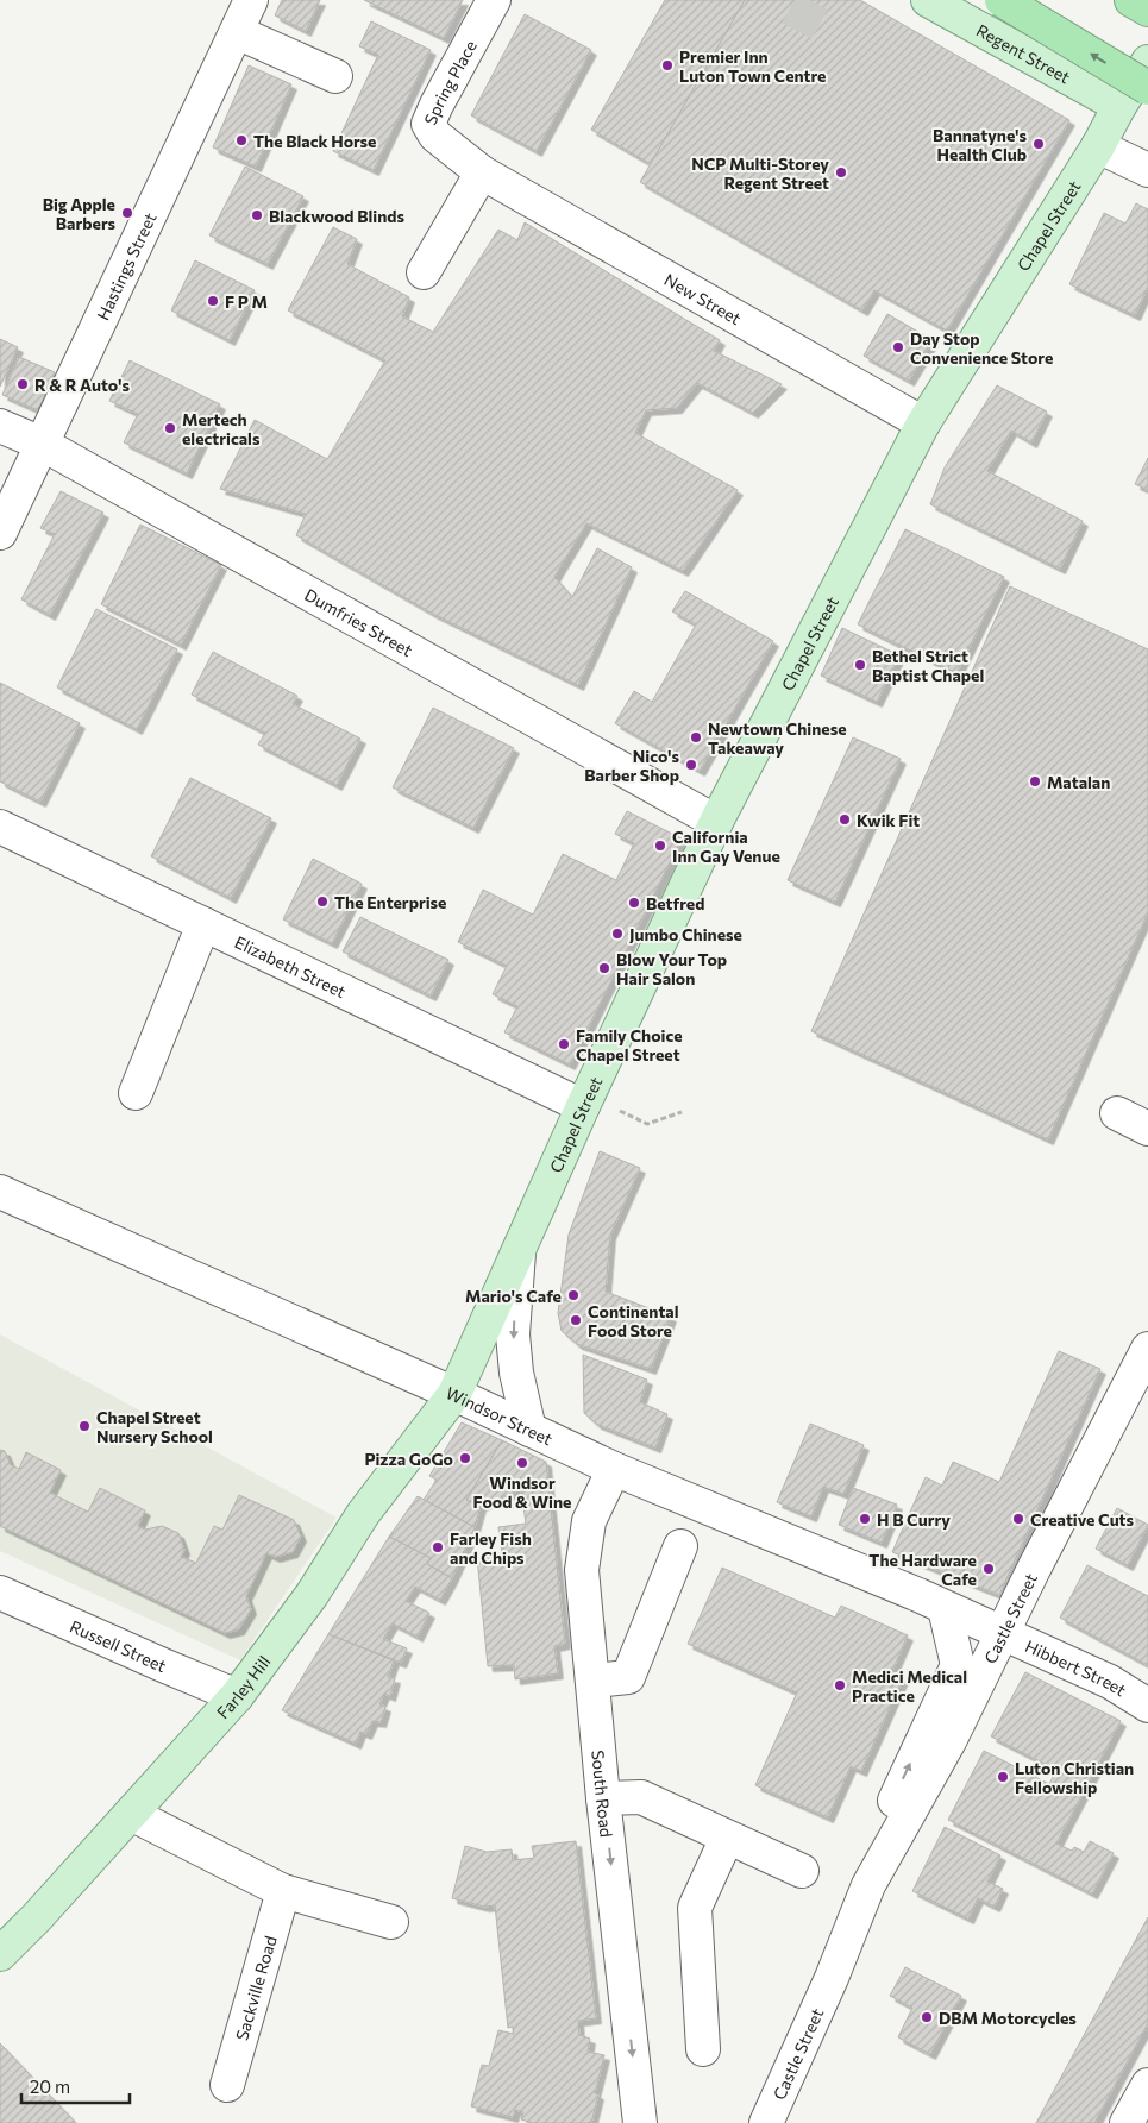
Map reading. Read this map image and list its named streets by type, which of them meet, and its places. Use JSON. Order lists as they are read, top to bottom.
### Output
{
  "streets": {
    "main road": ["Regent Street", "Chapel Street", "Farley Hill"],
    "street": [
      "Spring Place",
      "Hastings Street",
      "New Street",
      "Dumfries Street",
      "Elizabeth Street",
      "Windsor Street",
      "Castle Street",
      "Russell Street",
      "Hibbert Street",
      "South Road",
      "Sackville Road"
    ]
  },
  "crossings": [
    ["Regent Street", "Chapel Street"],
    ["Spring Place", "New Street"],
    ["Chapel Street", "New Street"],
    ["Chapel Street", "Dumfries Street"],
    ["Chapel Street", "Elizabeth Street"],
    ["Chapel Street", "Windsor Street"],
    ["Chapel Street", "Farley Hill"],
    ["Hastings Street", "Dumfries Street"],
    ["Windsor Street", "Castle Street"],
    ["Windsor Street", "Hibbert Street"],
    ["Windsor Street", "Farley Hill"],
    ["Windsor Street", "South Road"],
    ["Castle Street", "Hibbert Street"],
    ["Russell Street", "Farley Hill"]
  ],
  "places": [
    "Premier Inn Luton Town Centre",
    "The Black Horse",
    "Bannatyne's Health Club",
    "NCP Multi-Storey Regent Street",
    "Big Apple Barbers",
    "Blackwood Blinds",
    "F P M",
    "Day Stop Convenience Store",
    "R & R Auto's",
    "Mertech electricals",
    "Bethel Strict Baptist Chapel",
    "Newtown Chinese Takeaway",
    "Nico's Barber Shop",
    "Matalan",
    "Kwik Fit",
    "California Inn Gay Venue",
    "The Enterprise",
    "Betfred",
    "Jumbo Chinese",
    "Blow Your Top Hair Salon",
    "Family Choice Chapel Street",
    "Mario's Cafe",
    "Continental Food Store",
    "Chapel Street Nursery School",
    "Pizza GoGo",
    "Windsor Food & Wine",
    "H B Curry",
    "Creative Cuts",
    "Farley Fish and Chips",
    "The Hardware Cafe",
    "Medici Medical Practice",
    "Luton Christian Fellowship",
    "DBM Motorcycles"
  ],
  "scale_bar": "20 m"
}
